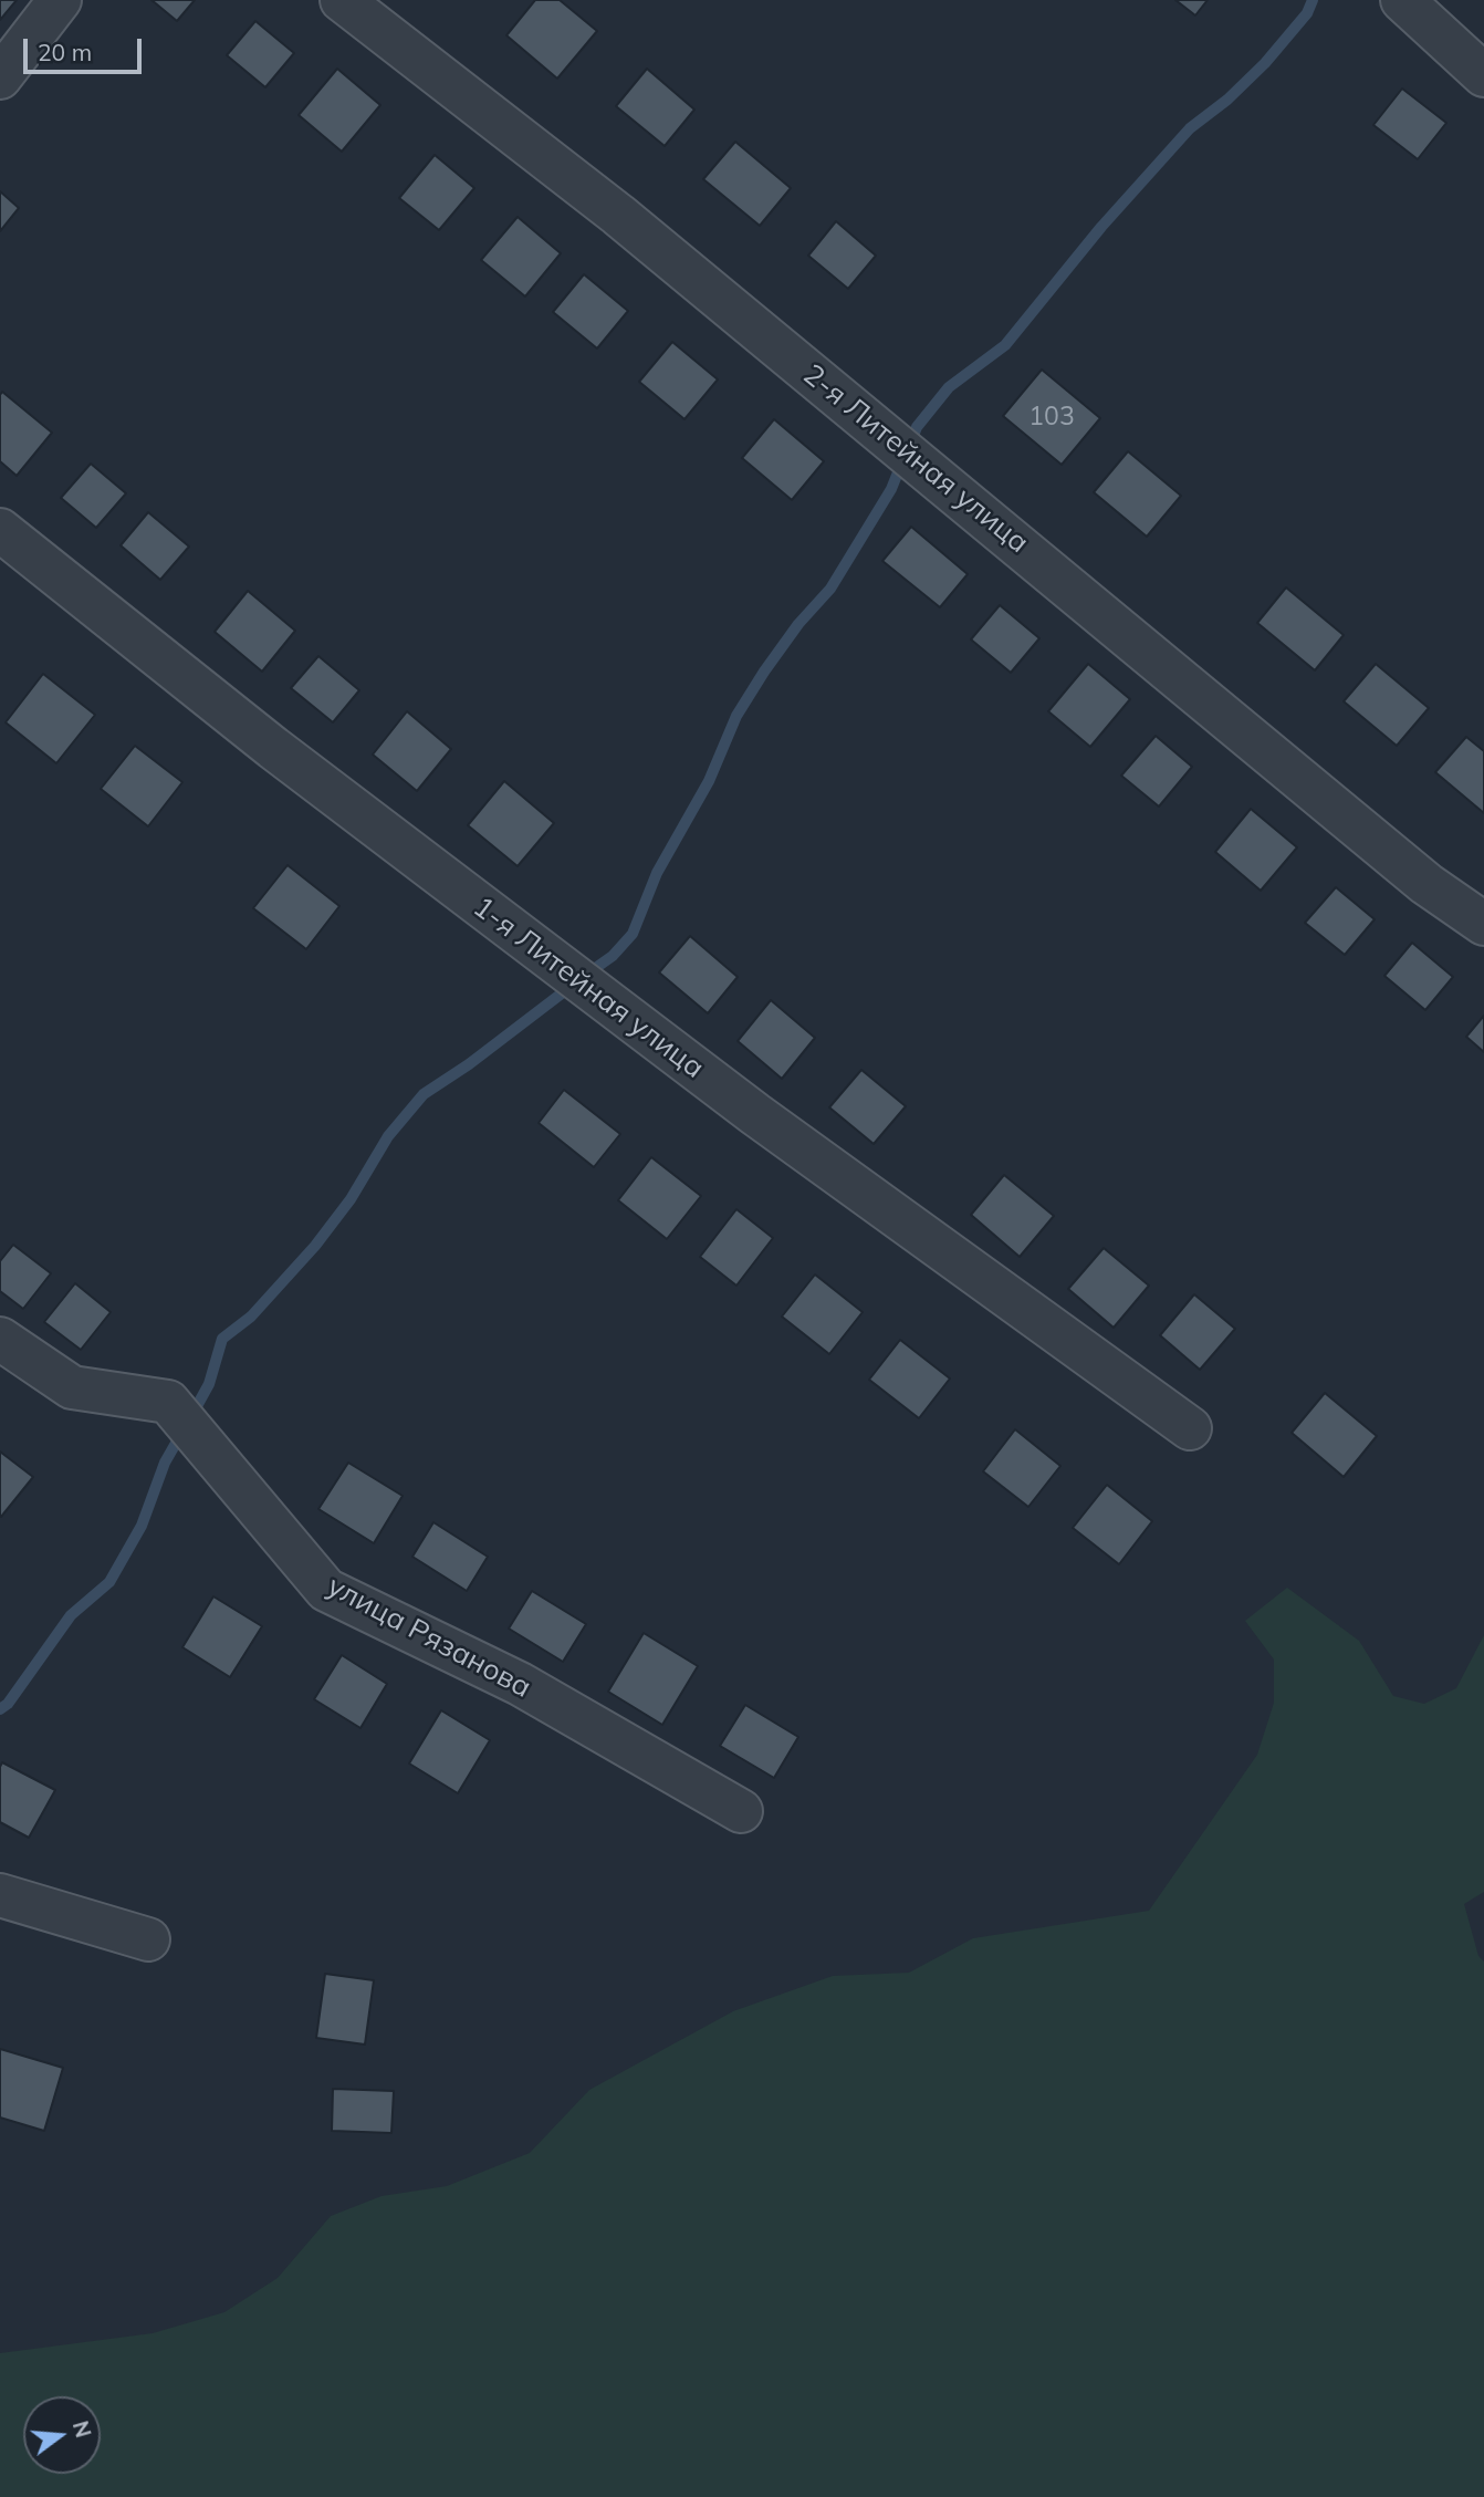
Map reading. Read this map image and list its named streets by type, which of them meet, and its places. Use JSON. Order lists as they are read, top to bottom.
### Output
{
  "streets": {
    "street": ["2-я Литейная улица", "1-я Литейная улица", "улица Рязанова"]
  },
  "house_numbers": ["103"],
  "scale_bar": "20 m",
  "north": "right"
}
